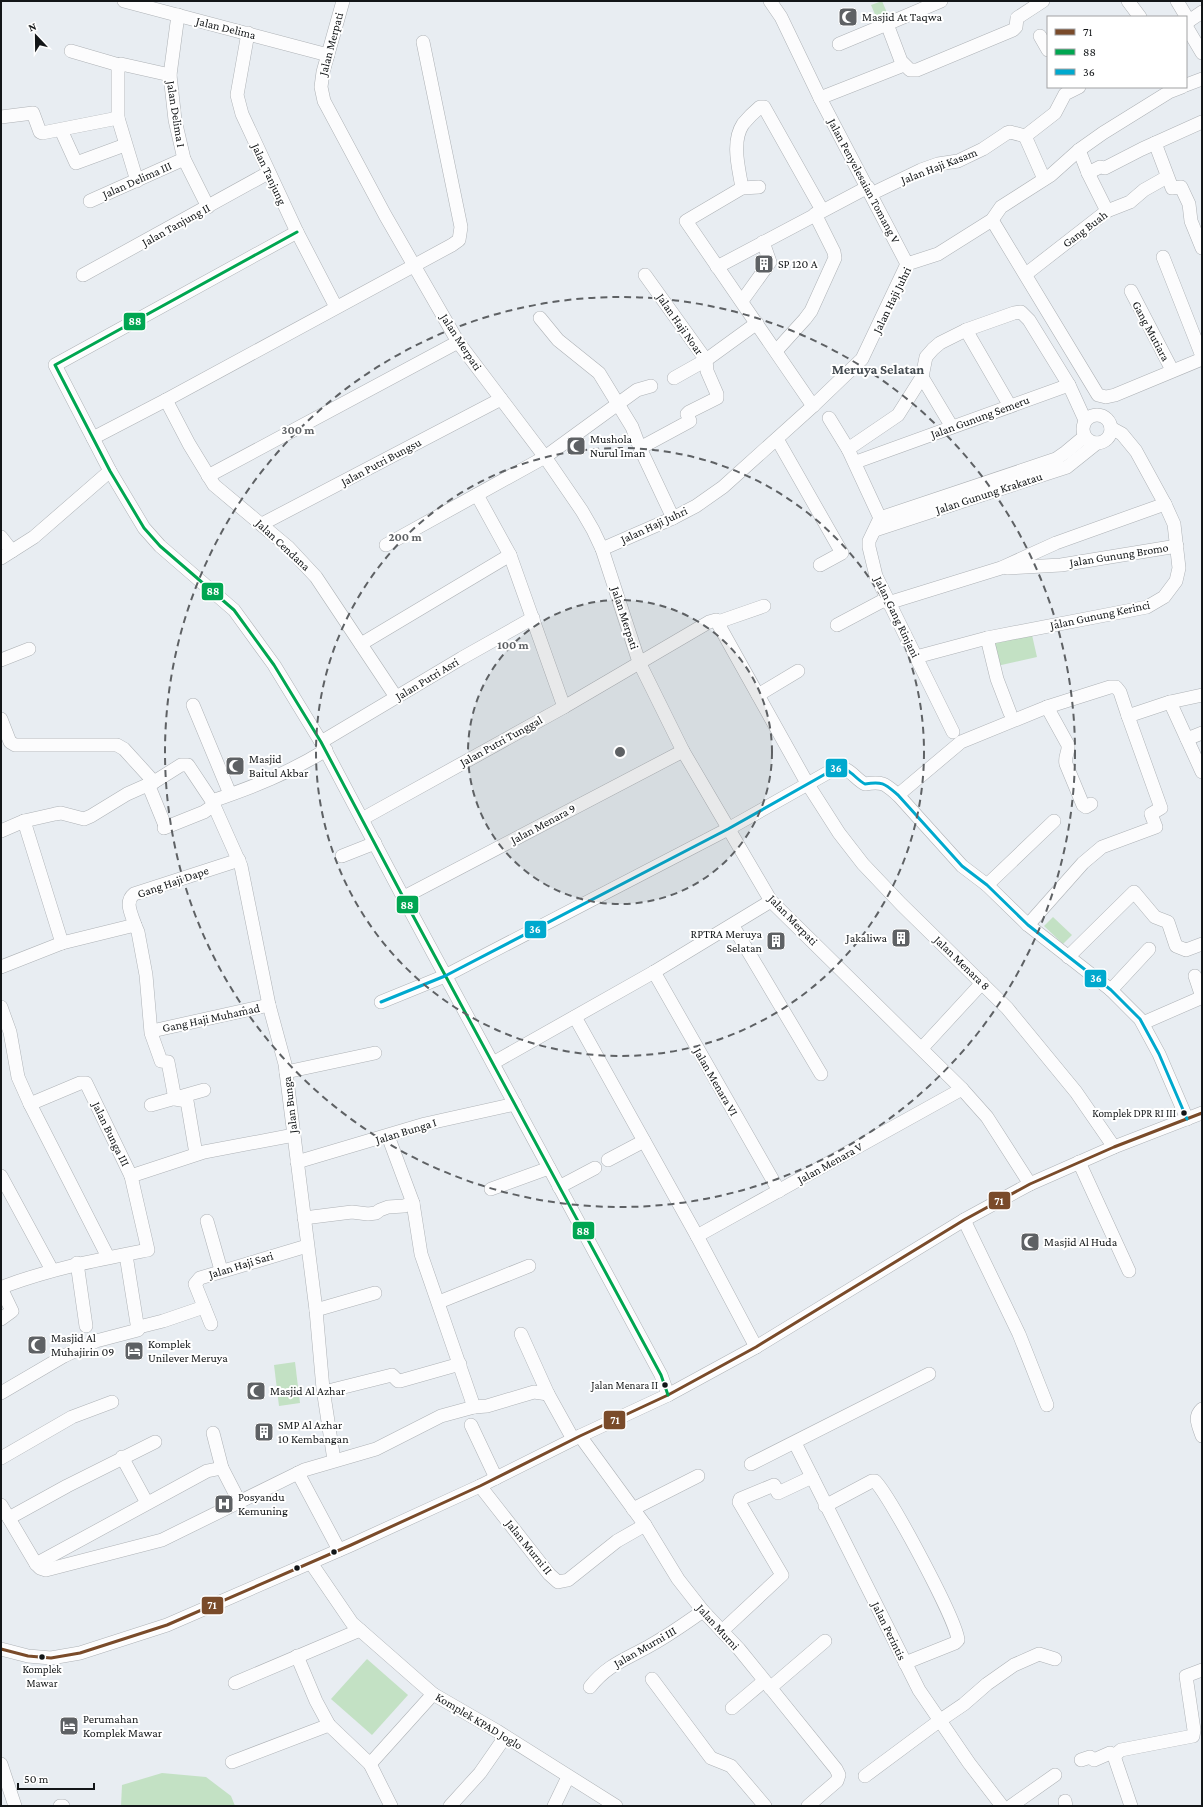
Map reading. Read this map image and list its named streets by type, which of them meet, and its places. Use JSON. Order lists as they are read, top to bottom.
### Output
{
  "streets": {
    "street": [
      "Jalan Delima",
      "Jalan Merpati",
      "Jalan Delima I",
      "Jalan Haji Kasam",
      "Jalan Tanjung",
      "Jalan Delima III",
      "Jalan Penyelesaian Tomang V",
      "Jalan Tanjung II",
      "Gang Buah",
      "Jalan Haji Juhri",
      "Jalan Haji Noar",
      "Gang Mutiara",
      "Jalan Gunung Semeru",
      "Jalan Putri Bungsu",
      "Jalan Gunung Krakatau",
      "Jalan Cendana",
      "Jalan Gunung Bromo",
      "Jalan Gunung Kerinci",
      "Jalan Gang Rinjani",
      "Jalan Putri Asri",
      "Jalan Putri Tunggal",
      "Jalan Menara 9",
      "Gang Haji Dape",
      "Jalan Menara 8",
      "Gang Haji Muhamad",
      "Jalan Menara VI",
      "Jalan Bunga",
      "Jalan Bunga I",
      "Jalan Bunga III",
      "Jalan Menara V",
      "Jalan Haji Sari",
      "Jalan Murni II",
      "Jalan Murni",
      "Jalan Perintis",
      "Jalan Murni III",
      "Komplek KPAD Joglo"
    ]
  },
  "crossings": [
    ["Jalan Delima", "Jalan Merpati"],
    ["Jalan Delima", "Jalan Delima I"],
    ["Jalan Delima", "Jalan Tanjung"],
    ["Jalan Merpati", "Jalan Haji Juhri"],
    ["Jalan Merpati", "Jalan Putri Bungsu"],
    ["Jalan Merpati", "Jalan Putri Tunggal"],
    ["Jalan Merpati", "Jalan Menara 9"],
    ["Jalan Merpati", "Jalan Menara V"],
    ["Jalan Delima I", "Jalan Delima III"],
    ["Jalan Delima I", "Jalan Tanjung II"],
    ["Jalan Haji Kasam", "Jalan Penyelesaian Tomang V"],
    ["Jalan Tanjung", "Jalan Tanjung II"],
    ["Jalan Penyelesaian Tomang V", "Jalan Haji Juhri"],
    ["Jalan Putri Bungsu", "Jalan Cendana"],
    ["Jalan Gunung Krakatau", "Jalan Gunung Kerinci"],
    ["Jalan Gunung Krakatau", "Jalan Gang Rinjani"],
    ["Jalan Cendana", "Jalan Putri Asri"],
    ["Jalan Gunung Bromo", "Jalan Gunung Kerinci"],
    ["Jalan Gunung Bromo", "Jalan Gang Rinjani"],
    ["Jalan Gunung Kerinci", "Jalan Gang Rinjani"],
    ["Jalan Putri Asri", "Jalan Bunga"],
    ["Jalan Putri Tunggal", "Jalan Menara 8"],
    ["Gang Haji Dape", "Jalan Bunga"],
    ["Gang Haji Muhamad", "Jalan Bunga"],
    ["Jalan Menara VI", "Jalan Menara V"],
    ["Jalan Bunga", "Jalan Bunga I"],
    ["Jalan Bunga", "Jalan Bunga III"],
    ["Jalan Bunga", "Jalan Haji Sari"],
    ["Jalan Murni II", "Jalan Murni"],
    ["Jalan Murni", "Jalan Murni III"]
  ],
  "districts": ["Meruya Selatan"],
  "places": {
    "mosque": [
      "Masjid At Taqwa",
      "Mushola Nurul Iman",
      "Masjid Baitul Akbar",
      "Masjid Al Huda",
      "Masjid Al Muhajirin 09",
      "Masjid Al Azhar"
    ],
    "building": [
      "SP 120 A",
      "Jakaliwa",
      "RPTRA Meruya Selatan",
      "SMP Al Azhar 10 Kembangan"
    ],
    "other": ["Komplek DPR RI III", "Jalan Menara II", "Komplek Mawar"],
    "hotel": ["Komplek Unilever Meruya", "Perumahan Komplek Mawar"],
    "hospital": ["Posyandu Kemuning"]
  },
  "lines": ["transit line 88", "transit line 36", "transit line 71"],
  "legend": ["71", "88", "36"],
  "scale_bar": "50 m",
  "north": "top",
  "rings": ["300 m", "200 m", "100 m"]
}
